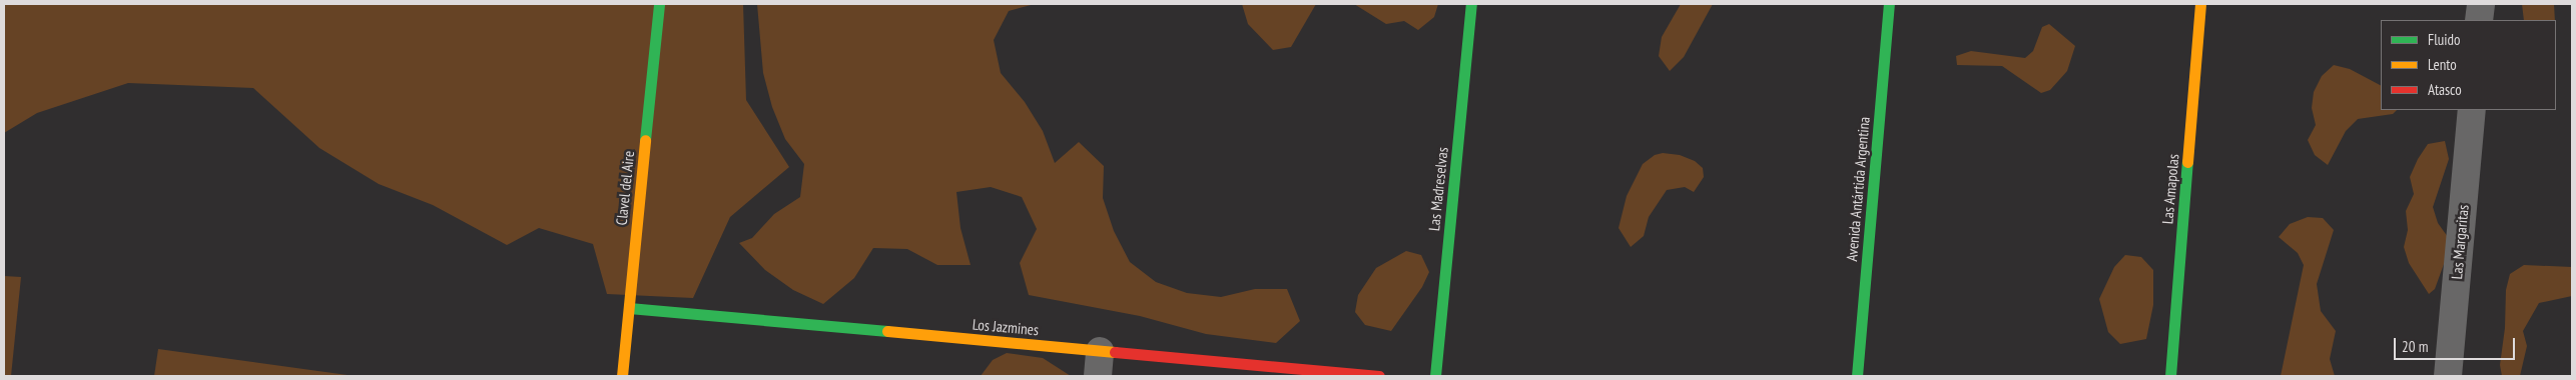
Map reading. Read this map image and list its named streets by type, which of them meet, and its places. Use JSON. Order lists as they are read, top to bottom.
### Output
{
  "streets": {
    "street": [
      "Clavel del Aire",
      "Las Madreselvas",
      "Avenida Antártida Argentina",
      "Las Amapolas",
      "Las Margaritas",
      "Los Jazmines"
    ]
  },
  "crossings": [
    ["Clavel del Aire", "Los Jazmines"]
  ],
  "legend": ["Fluido", "Lento", "Atasco"],
  "scale_bar": "20 m"
}
